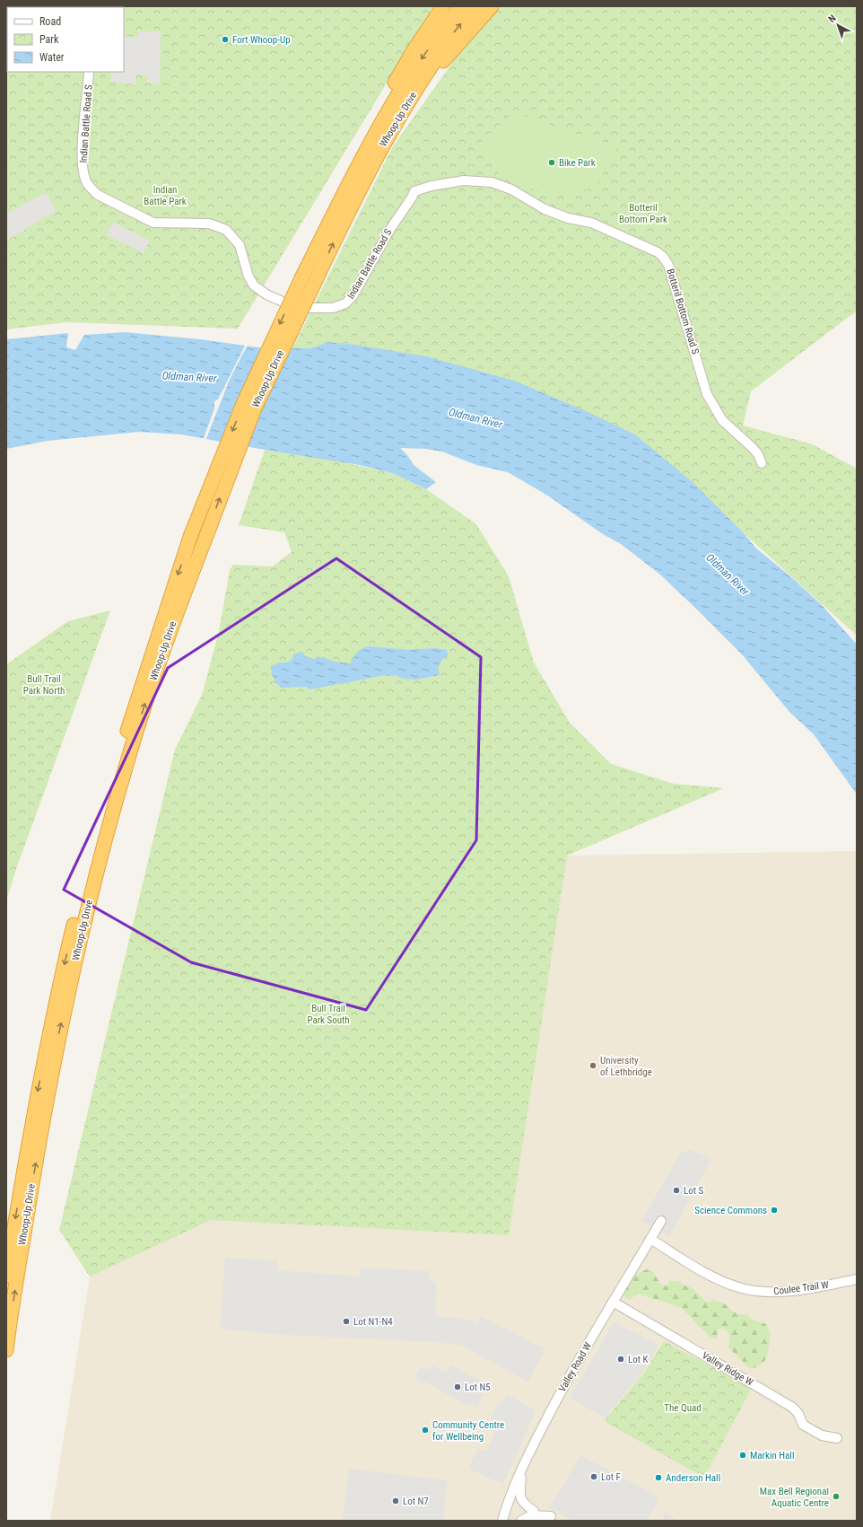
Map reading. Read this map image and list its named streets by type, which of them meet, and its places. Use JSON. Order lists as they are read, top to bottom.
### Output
{
  "streets": {
    "highway": ["Whoop-Up Drive"],
    "street": [
      "Indian Battle Road S",
      "Botteril Bottom Road S",
      "Coulee Trail W",
      "Valley Road W",
      "Valley Ridge W"
    ]
  },
  "crossings": [
    ["Indian Battle Road S", "Botteril Bottom Road S"],
    ["Coulee Trail W", "Valley Road W"],
    ["Valley Road W", "Valley Ridge W"]
  ],
  "water": ["Oldman River"],
  "parks": [
    "Indian Battle Park",
    "Botteril Bottom Park",
    "Bull Trail Park North",
    "Bull Trail Park South",
    "The Quad"
  ],
  "places": [
    "Fort Whoop-Up",
    "Bike Park",
    "University of Lethbridge",
    "Lot S",
    "Science Commons",
    "Lot N1-N4",
    "Lot K",
    "Lot N5",
    "Community Centre for Wellbeing",
    "Markin Hall",
    "Lot F",
    "Anderson Hall",
    "Max Bell Regional Aquatic Centre",
    "Lot N7"
  ],
  "legend": ["Road", "Park", "Water"],
  "north": "top left"
}
